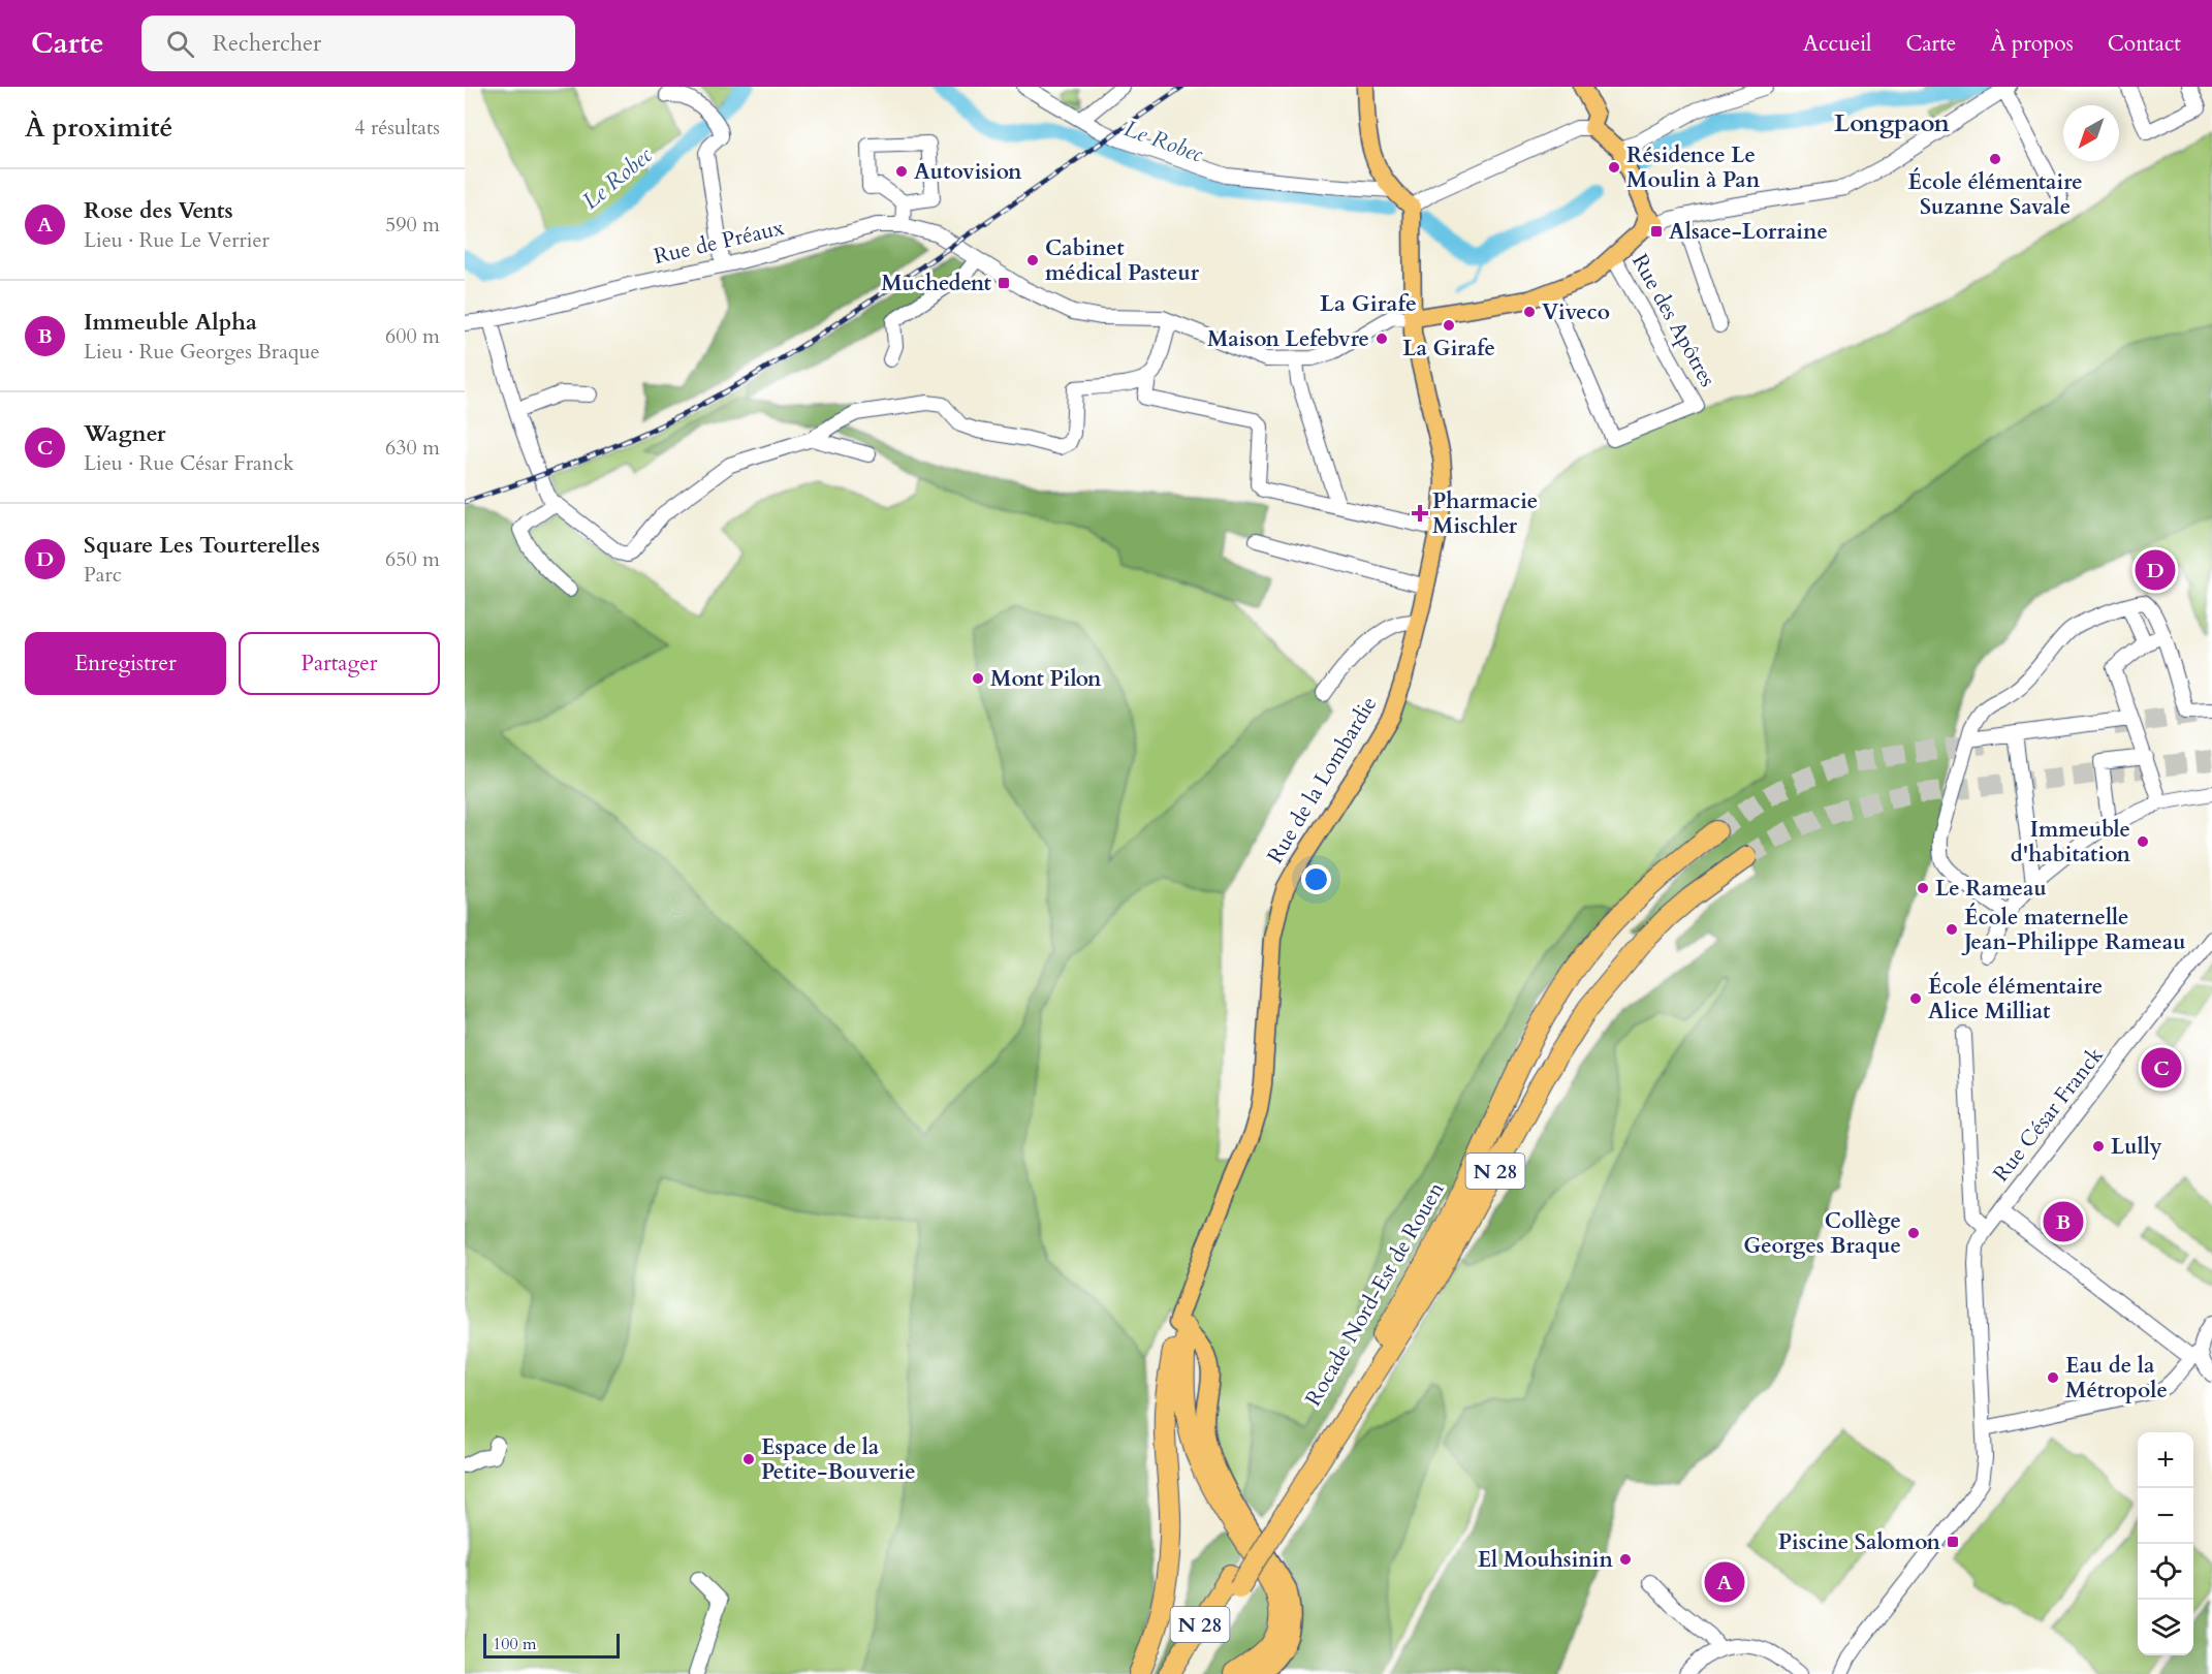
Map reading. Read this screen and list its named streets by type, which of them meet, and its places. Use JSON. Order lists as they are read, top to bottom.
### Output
{
  "streets": {
    "highway": ["N 28", "Rocade Nord-Est de Rouen"],
    "main road": ["Rue de la Lombardie"],
    "street": ["Rue de Préaux", "Rue des Apôtres", "Rue César Franck"]
  },
  "crossings": [
    ["Rue de Préaux", "Rue de la Lombardie"]
  ],
  "districts": ["Longpaon", "La Girafe"],
  "water": ["Le Robec"],
  "places": {
    "other": [
      "École élémentaire Suzanne Savale",
      "Résidence Le Moulin à Pan",
      "Autovision",
      "Cabinet médical Pasteur",
      "Viveco",
      "La Girafe",
      "Maison Lefebvre",
      "Mont Pilon",
      "Immeuble d'habitation",
      "Le Rameau",
      "École maternelle Jean-Philippe Rameau",
      "École élémentaire Alice Milliat",
      "Lully",
      "Collège Georges Braque",
      "Eau de la Métropole",
      "Espace de la Petite-Bouverie",
      "El Mouhsinin"
    ],
    "transit": ["Alsace-Lorraine", "Muchedent", "Piscine Salomon"],
    "health": ["Pharmacie Mischler"]
  },
  "scale_bar": "100 m",
  "north": "bottom left",
  "page": {
    "header": "Carte",
    "search": "Rechercher",
    "nav": [
      "Accueil",
      "Carte",
      "À propos",
      "Contact"
    ],
    "heading": ["À proximité", "4 résultats"],
    "list": [
      {
        "mark": "A",
        "name": "Rose des Vents",
        "note": "Lieu · Rue Le Verrier",
        "value": "590 m"
      },
      {
        "mark": "B",
        "name": "Immeuble Alpha",
        "note": "Lieu · Rue Georges Braque",
        "value": "600 m"
      },
      {
        "mark": "C",
        "name": "Wagner",
        "note": "Lieu · Rue César Franck",
        "value": "630 m"
      },
      {
        "mark": "D",
        "name": "Square Les Tourterelles",
        "note": "Parc",
        "value": "650 m"
      }
    ],
    "pins": [
      "D",
      "C",
      "B",
      "A"
    ],
    "buttons": ["Enregistrer", "Partager"],
    "map_buttons": ["+", "−"],
    "scale": "100 m"
  }
}
